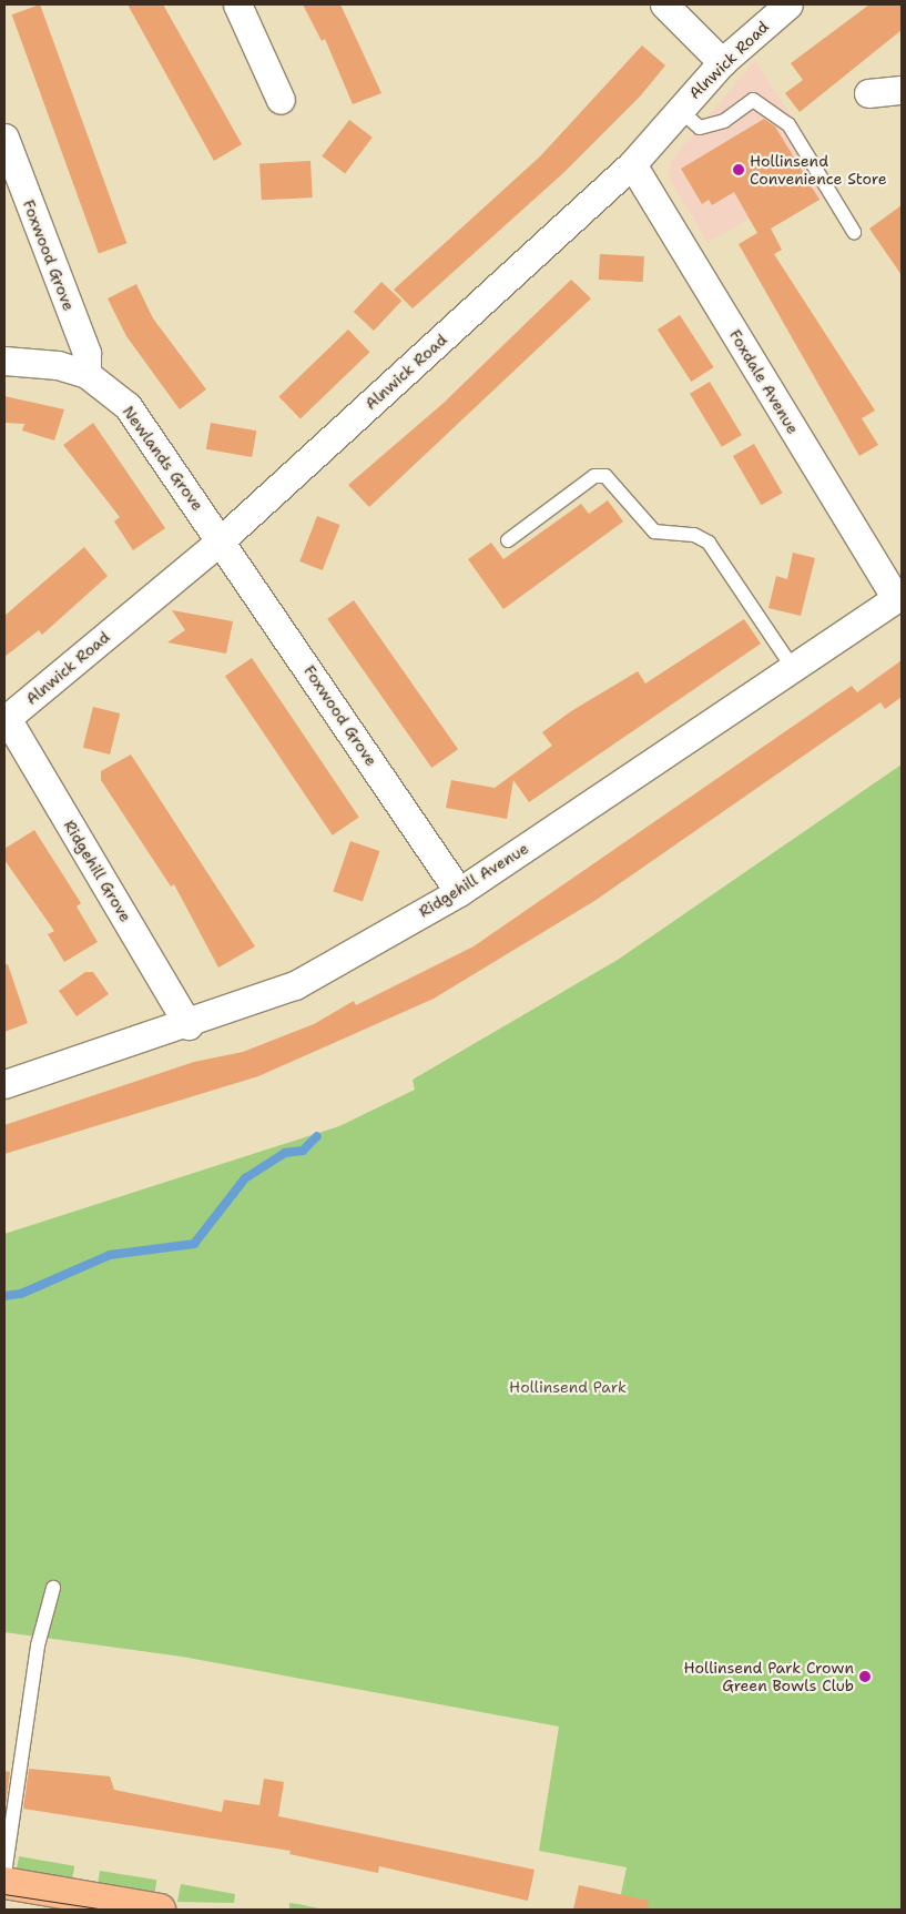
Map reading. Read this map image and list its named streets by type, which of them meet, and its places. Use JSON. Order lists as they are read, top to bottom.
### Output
{
  "streets": {
    "street": [
      "Alnwick Road",
      "Foxwood Grove",
      "Foxdale Avenue",
      "Newlands Grove",
      "Ridgehill Grove",
      "Ridgehill Avenue"
    ]
  },
  "crossings": [
    ["Alnwick Road", "Foxwood Grove"],
    ["Alnwick Road", "Foxdale Avenue"],
    ["Alnwick Road", "Newlands Grove"],
    ["Alnwick Road", "Ridgehill Grove"],
    ["Foxwood Grove", "Newlands Grove"],
    ["Foxwood Grove", "Ridgehill Avenue"],
    ["Foxdale Avenue", "Ridgehill Avenue"],
    ["Ridgehill Grove", "Ridgehill Avenue"]
  ],
  "parks": ["Hollinsend Park"],
  "places": ["Hollinsend Convenience Store", "Hollinsend Park Crown Green Bowls Club"]
}
